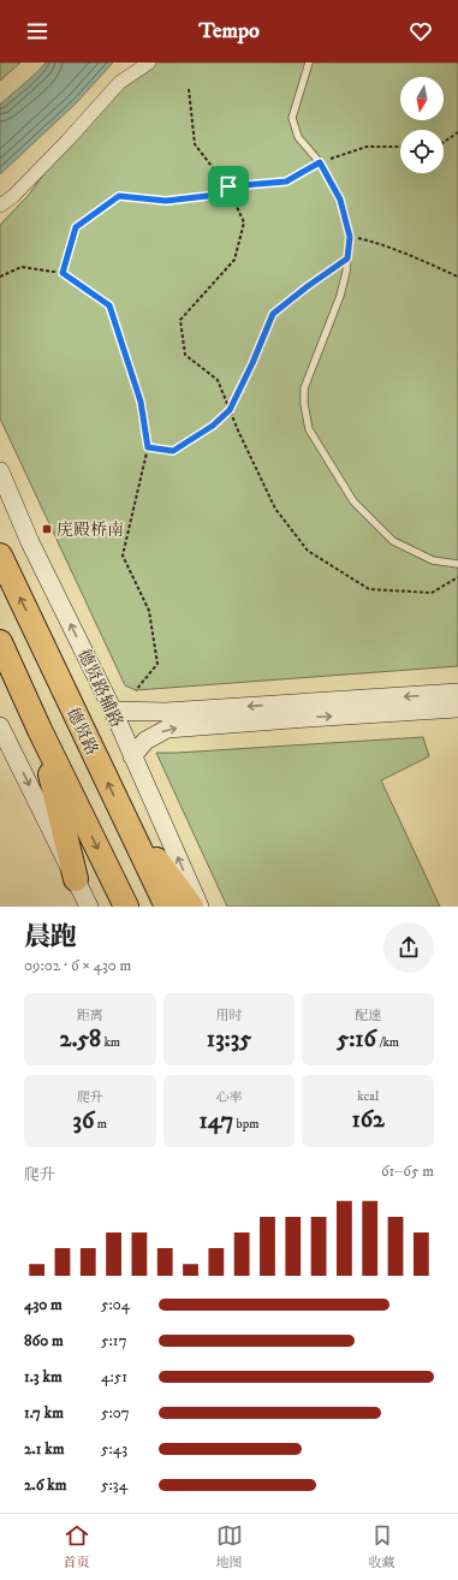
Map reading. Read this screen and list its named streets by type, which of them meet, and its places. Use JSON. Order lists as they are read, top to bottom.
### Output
{
  "streets": {
    "highway": ["德贤路"],
    "street": ["德贤路辅路"]
  },
  "places": {
    "transit": ["庑殿桥南"]
  },
  "north": "bottom",
  "page": {
    "header": "Tempo",
    "heading": ["晨跑", "09:02 · 6 × 430 m"],
    "stats": [
      ["距离", "2.58 km"],
      ["用时", "13:35"],
      ["配速", "5:16 /km"],
      ["爬升", "36 m"],
      ["心率", "147 bpm"],
      ["kcal", "162"]
    ],
    "chart": ["爬升", "61–65 m"],
    "list": [
      {
        "name": "430 m",
        "note": "5:04"
      },
      {
        "name": "860 m",
        "note": "5:17"
      },
      {
        "name": "1.3 km",
        "note": "4:51"
      },
      {
        "name": "1.7 km",
        "note": "5:07"
      },
      {
        "name": "2.1 km",
        "note": "5:43"
      },
      {
        "name": "2.6 km",
        "note": "5:34"
      }
    ],
    "tabs": ["首页", "地图", "收藏"]
  }
}
